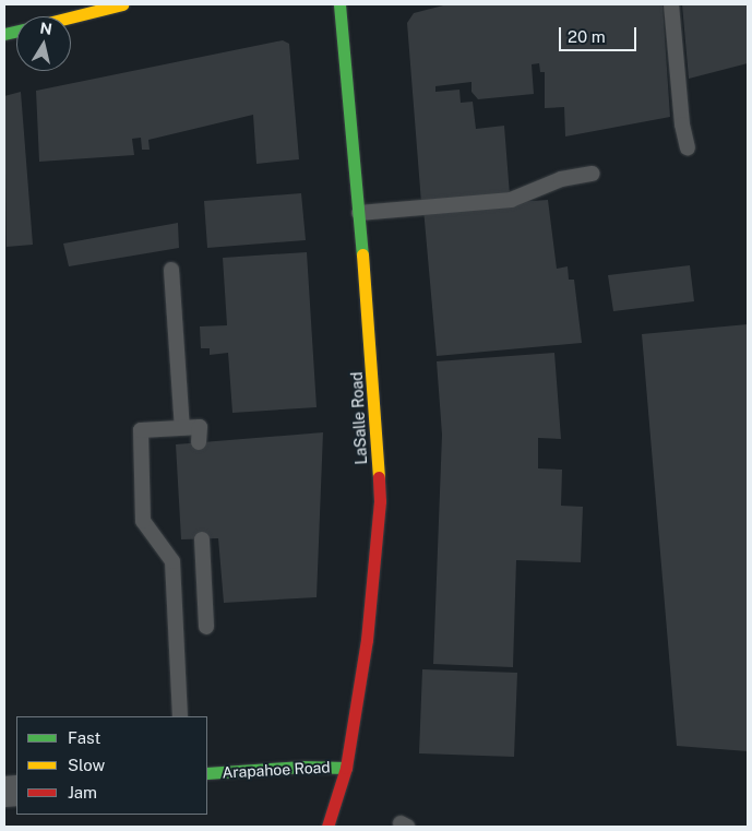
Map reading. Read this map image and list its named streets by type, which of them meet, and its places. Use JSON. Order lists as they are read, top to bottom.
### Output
{
  "streets": {
    "street": ["LaSalle Road", "Arapahoe Road"]
  },
  "crossings": [
    ["LaSalle Road", "Arapahoe Road"]
  ],
  "legend": ["Fast", "Slow", "Jam"],
  "scale_bar": "20 m",
  "north": "top"
}
